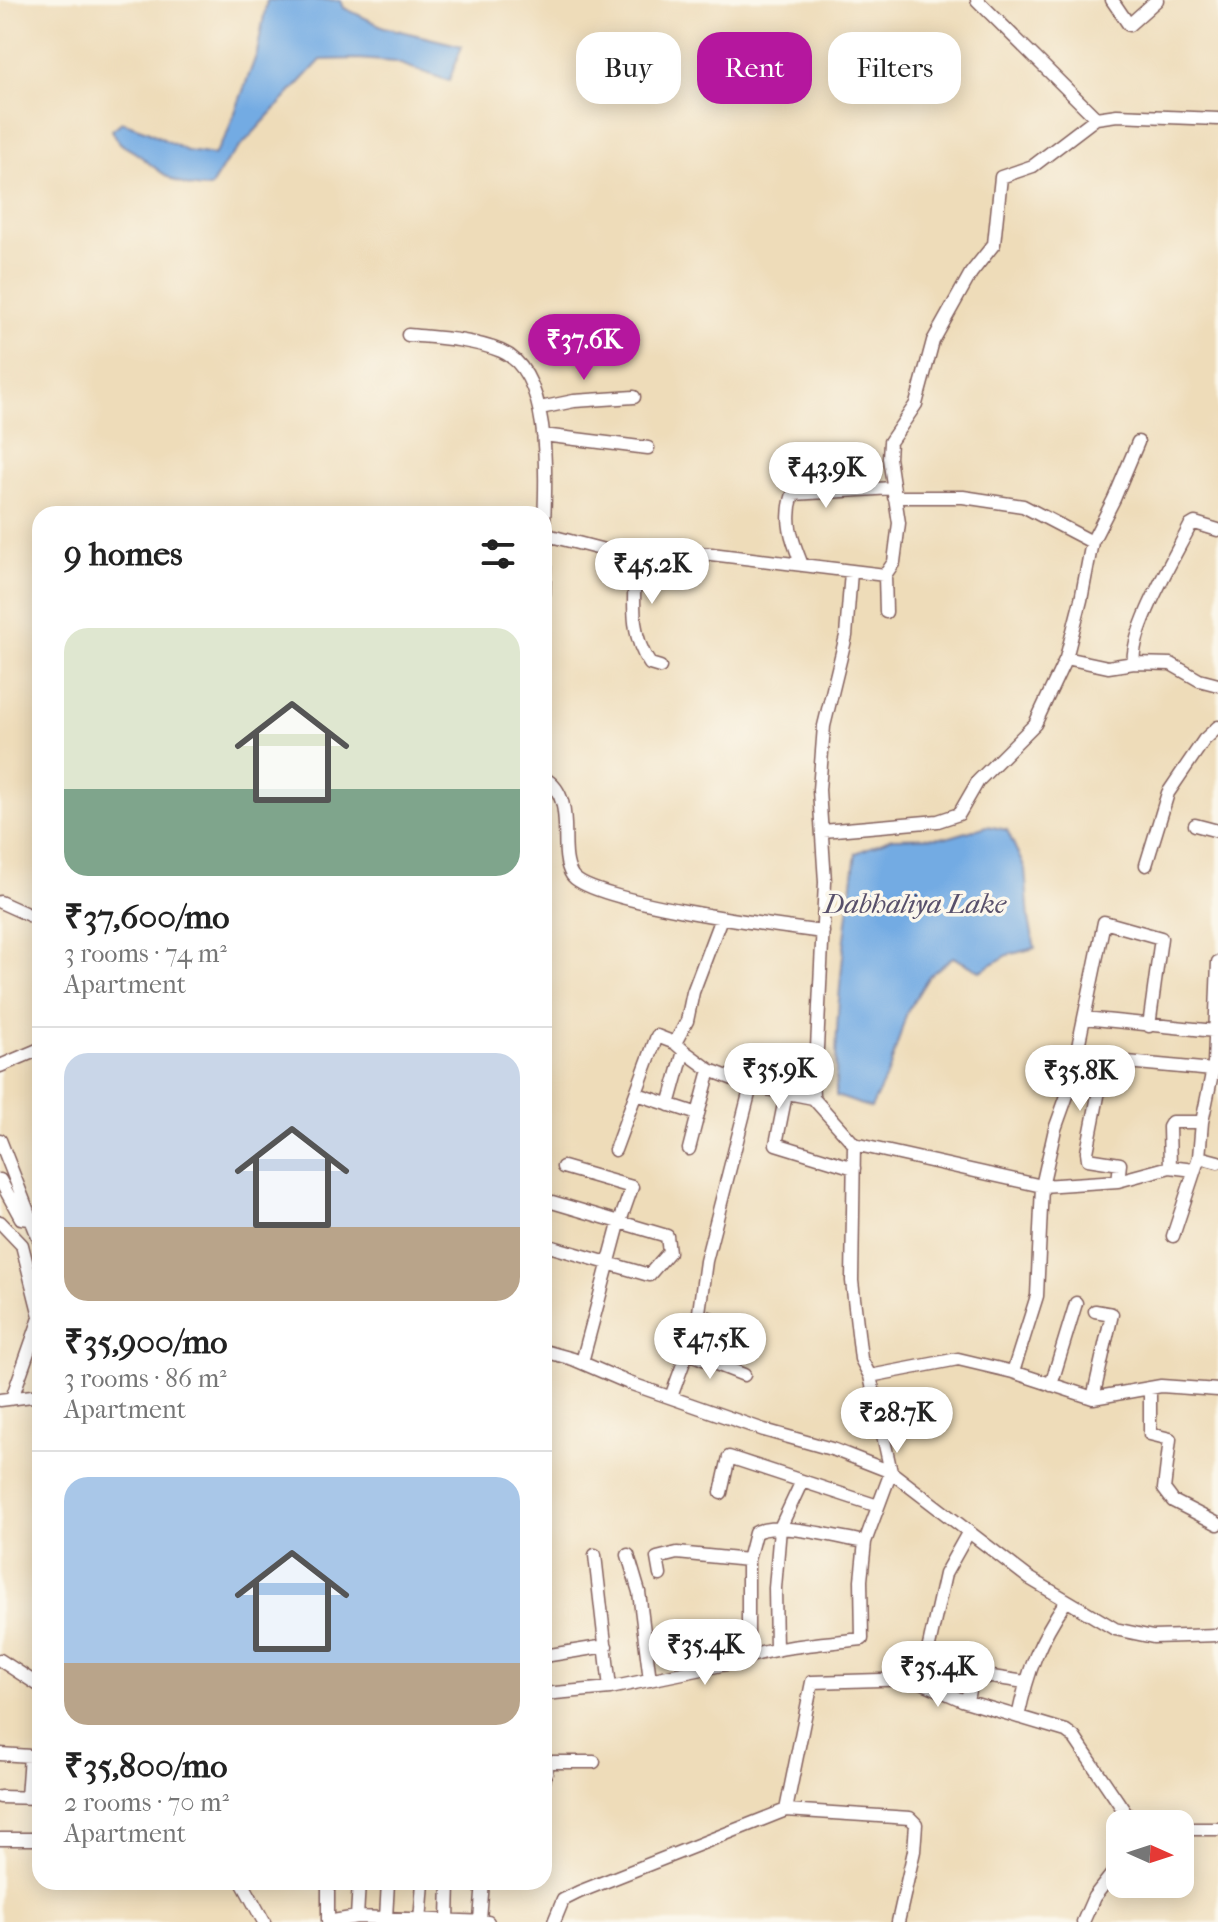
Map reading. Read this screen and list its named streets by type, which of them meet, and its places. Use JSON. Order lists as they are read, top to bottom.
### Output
{
  "water": ["Dabhaliya Lake"],
  "north": "right",
  "page": {
    "chip": ["Buy", "Rent", "Filters"],
    "price": [
      "₹37.6K",
      "₹43.9K",
      "₹45.2K",
      "₹35.9K",
      "₹35.8K",
      "₹47.5K",
      "₹28.7K",
      "₹35.4K",
      "₹35.4K"
    ],
    "heading": "9 homes",
    "list": [
      {
        "name": "₹37,600/mo",
        "note": "3 rooms · 74 m² · Apartment"
      },
      {
        "name": "₹35,900/mo",
        "note": "3 rooms · 86 m² · Apartment"
      },
      {
        "name": "₹35,800/mo",
        "note": "2 rooms · 70 m² · Apartment"
      }
    ]
  }
}
